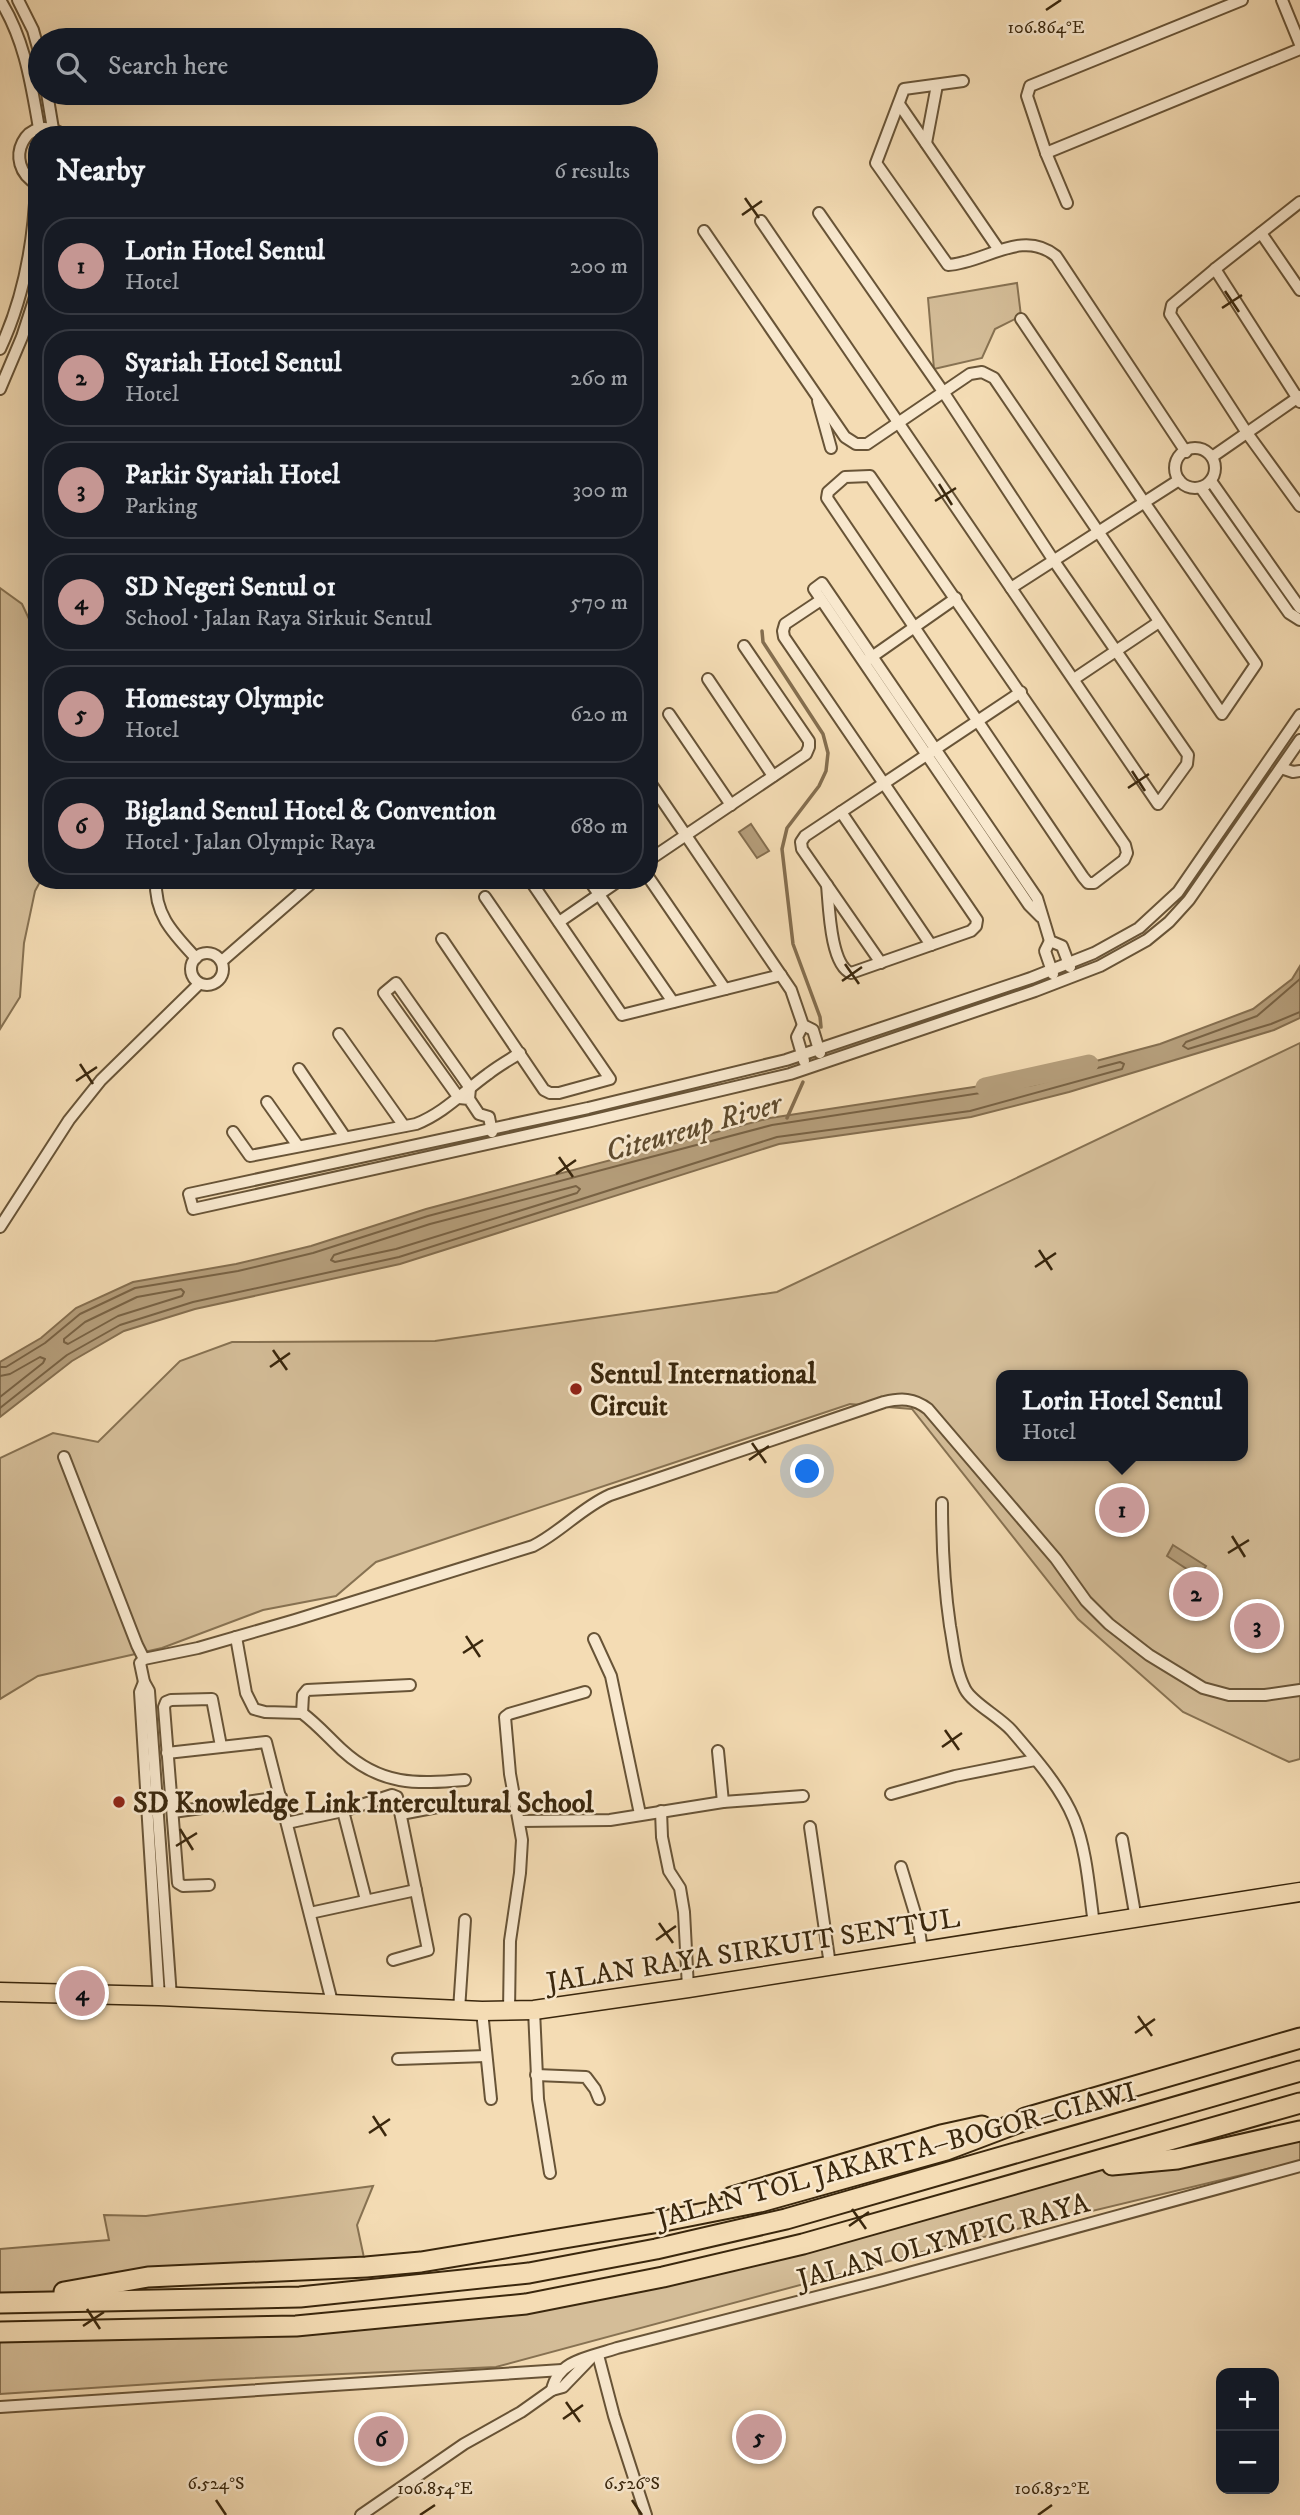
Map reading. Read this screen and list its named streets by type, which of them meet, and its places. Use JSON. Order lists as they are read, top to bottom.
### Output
{
  "streets": {
    "highway": ["JALAN TOL JAKARTA–BOGOR–CIAWI"],
    "main road": ["JALAN RAYA SIRKUIT SENTUL"],
    "street": ["JALAN OLYMPIC RAYA"]
  },
  "water": ["Citeureup River"],
  "places": ["Sentul International Circuit", "SD Knowledge Link Intercultural School"],
  "page": {
    "search": "Search here",
    "heading": ["Nearby", "6 results"],
    "list": [
      {
        "mark": "1",
        "name": "Lorin Hotel Sentul",
        "note": "Hotel",
        "value": "200 m"
      },
      {
        "mark": "2",
        "name": "Syariah Hotel Sentul",
        "note": "Hotel",
        "value": "260 m"
      },
      {
        "mark": "3",
        "name": "Parkir Syariah Hotel",
        "note": "Parking",
        "value": "300 m"
      },
      {
        "mark": "4",
        "name": "SD Negeri Sentul 01",
        "note": "School · Jalan Raya Sirkuit Sentul",
        "value": "570 m"
      },
      {
        "mark": "5",
        "name": "Homestay Olympic",
        "note": "Hotel",
        "value": "620 m"
      },
      {
        "mark": "6",
        "name": "Bigland Sentul Hotel & Convention",
        "note": "Hotel · Jalan Olympic Raya",
        "value": "680 m"
      }
    ],
    "popup": ["Lorin Hotel Sentul", "Hotel"],
    "pins": [
      "1",
      "2",
      "3",
      "4",
      "5",
      "6"
    ],
    "map_buttons": ["+", "−"]
  },
  "coordinates": [
    "106.864°E",
    "6.524°S",
    "6.526°S",
    "106.854°E",
    "106.852°E"
  ]
}
